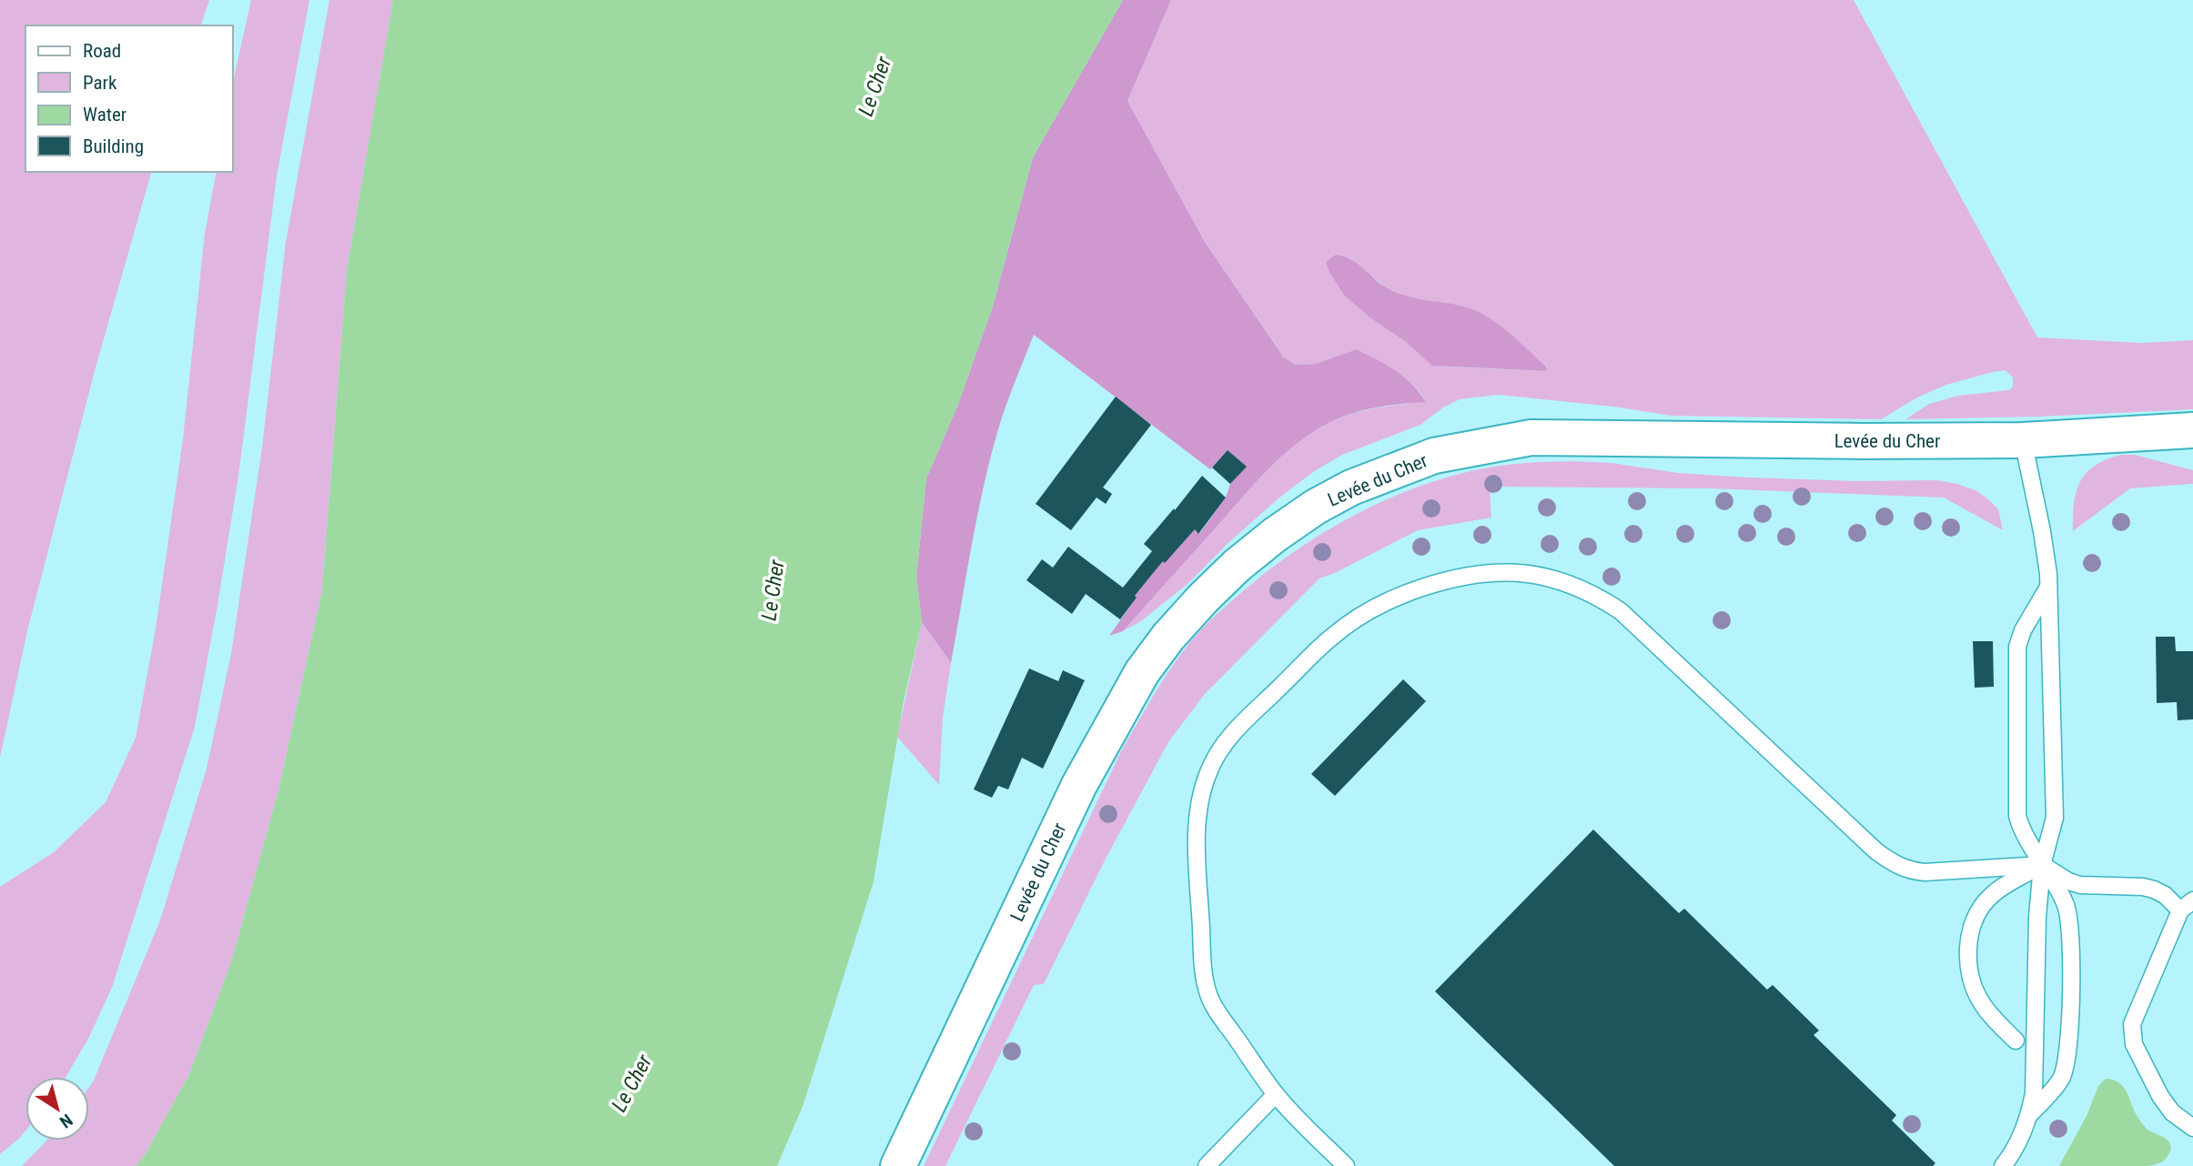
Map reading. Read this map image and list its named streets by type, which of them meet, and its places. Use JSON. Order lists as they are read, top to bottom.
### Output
{
  "streets": {
    "street": ["Levée du Cher"]
  },
  "water": ["Le Cher"],
  "legend": [
    "Road",
    "Park",
    "Water",
    "Building"
  ],
  "north": "bottom right"
}
